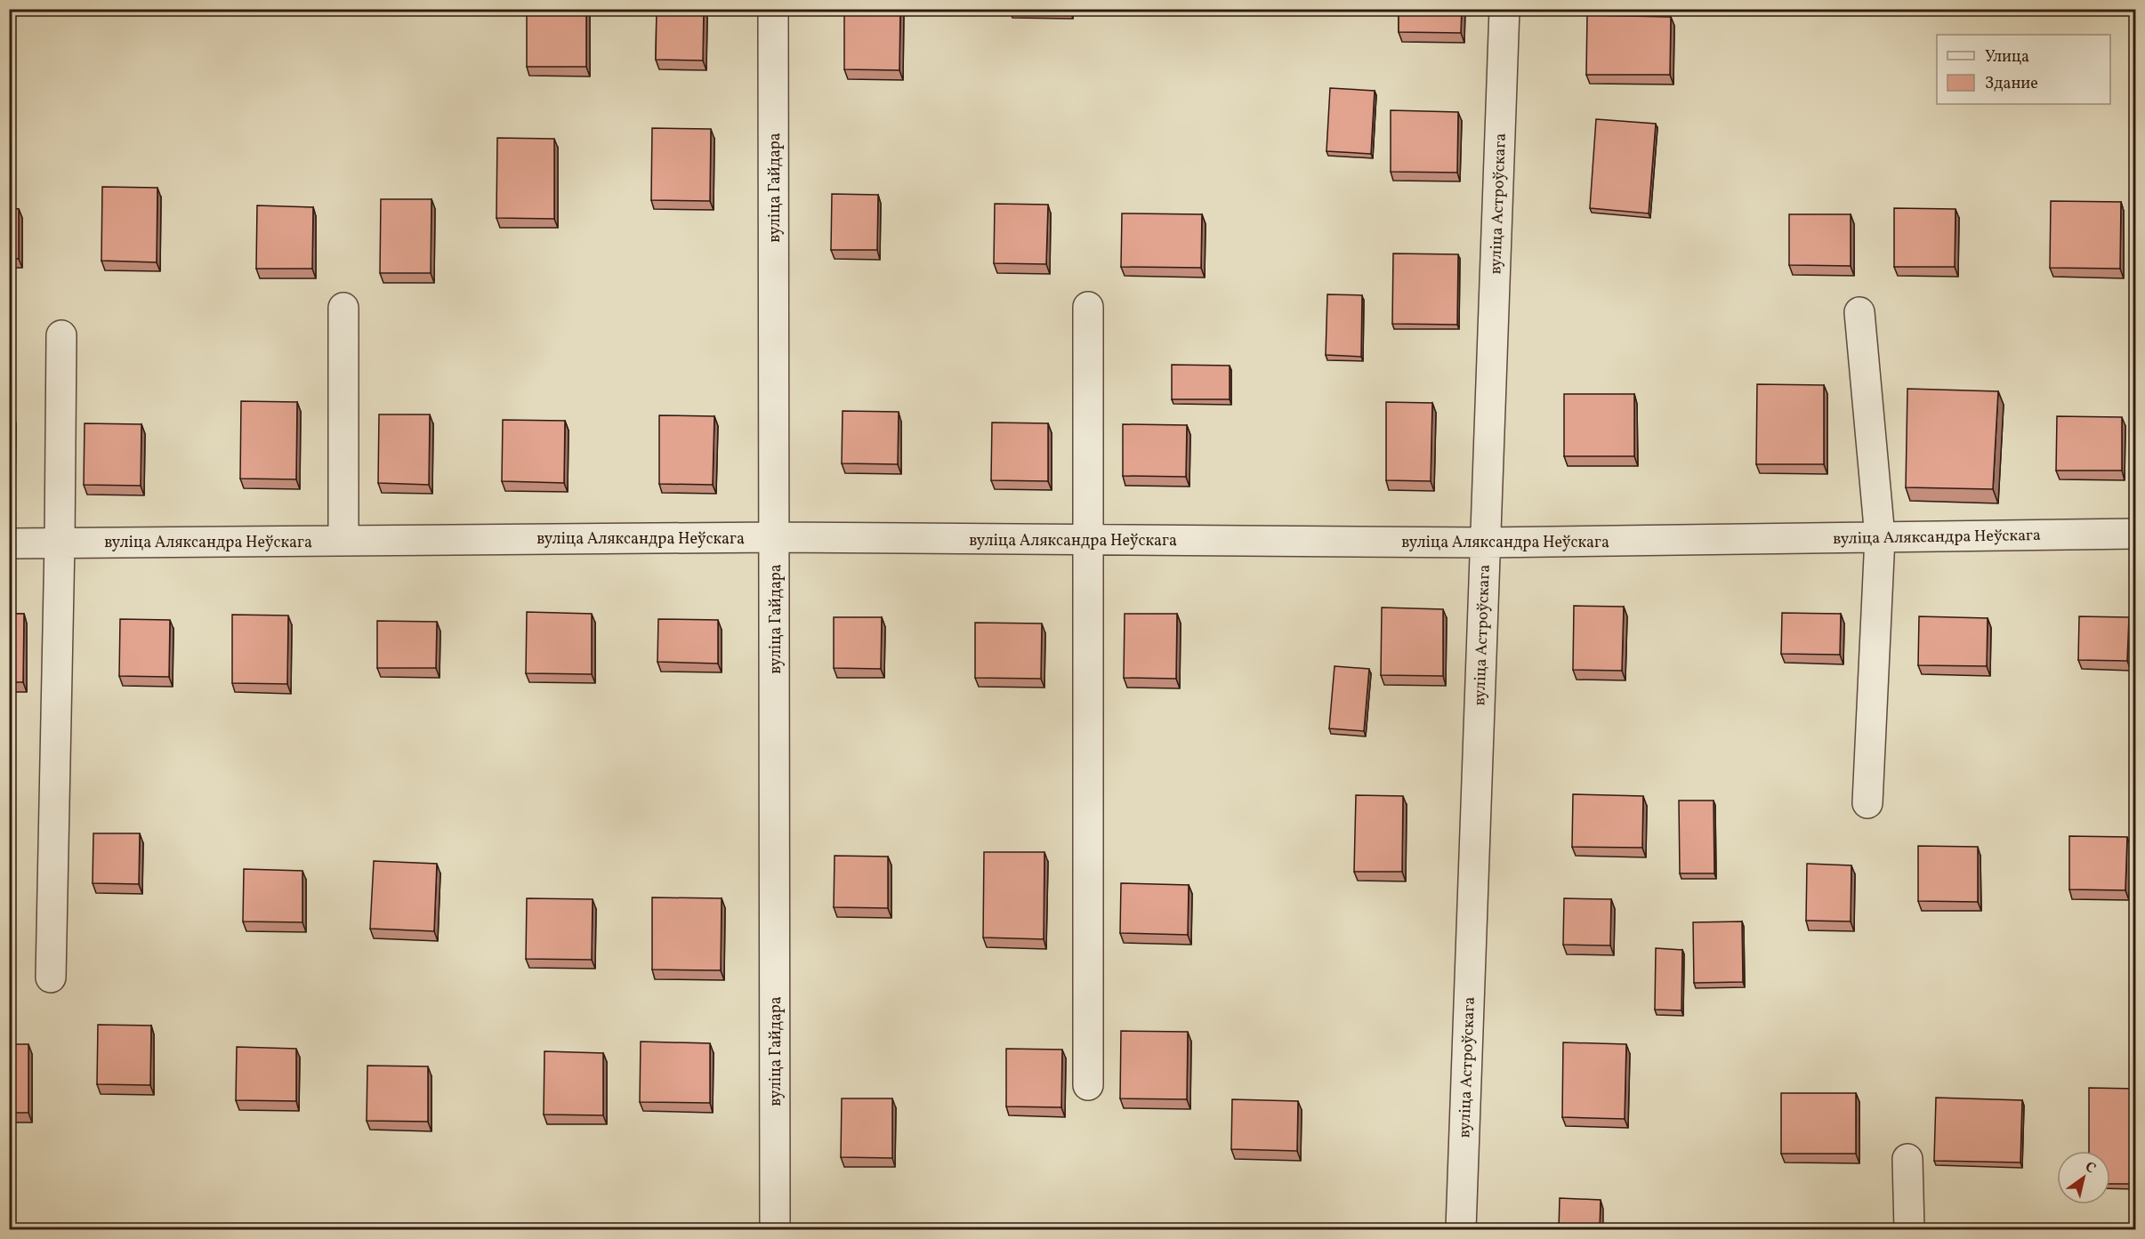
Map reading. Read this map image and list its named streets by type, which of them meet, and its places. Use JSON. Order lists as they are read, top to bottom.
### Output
{
  "streets": {
    "street": ["вуліца Гайдара", "вуліца Астроўскага", "вуліца Аляксандра Неўскага"]
  },
  "crossings": [
    ["вуліца Гайдара", "вуліца Аляксандра Неўскага"],
    ["вуліца Астроўскага", "вуліца Аляксандра Неўскага"]
  ],
  "legend": ["Улица", "Здание"],
  "north": "top right"
}
